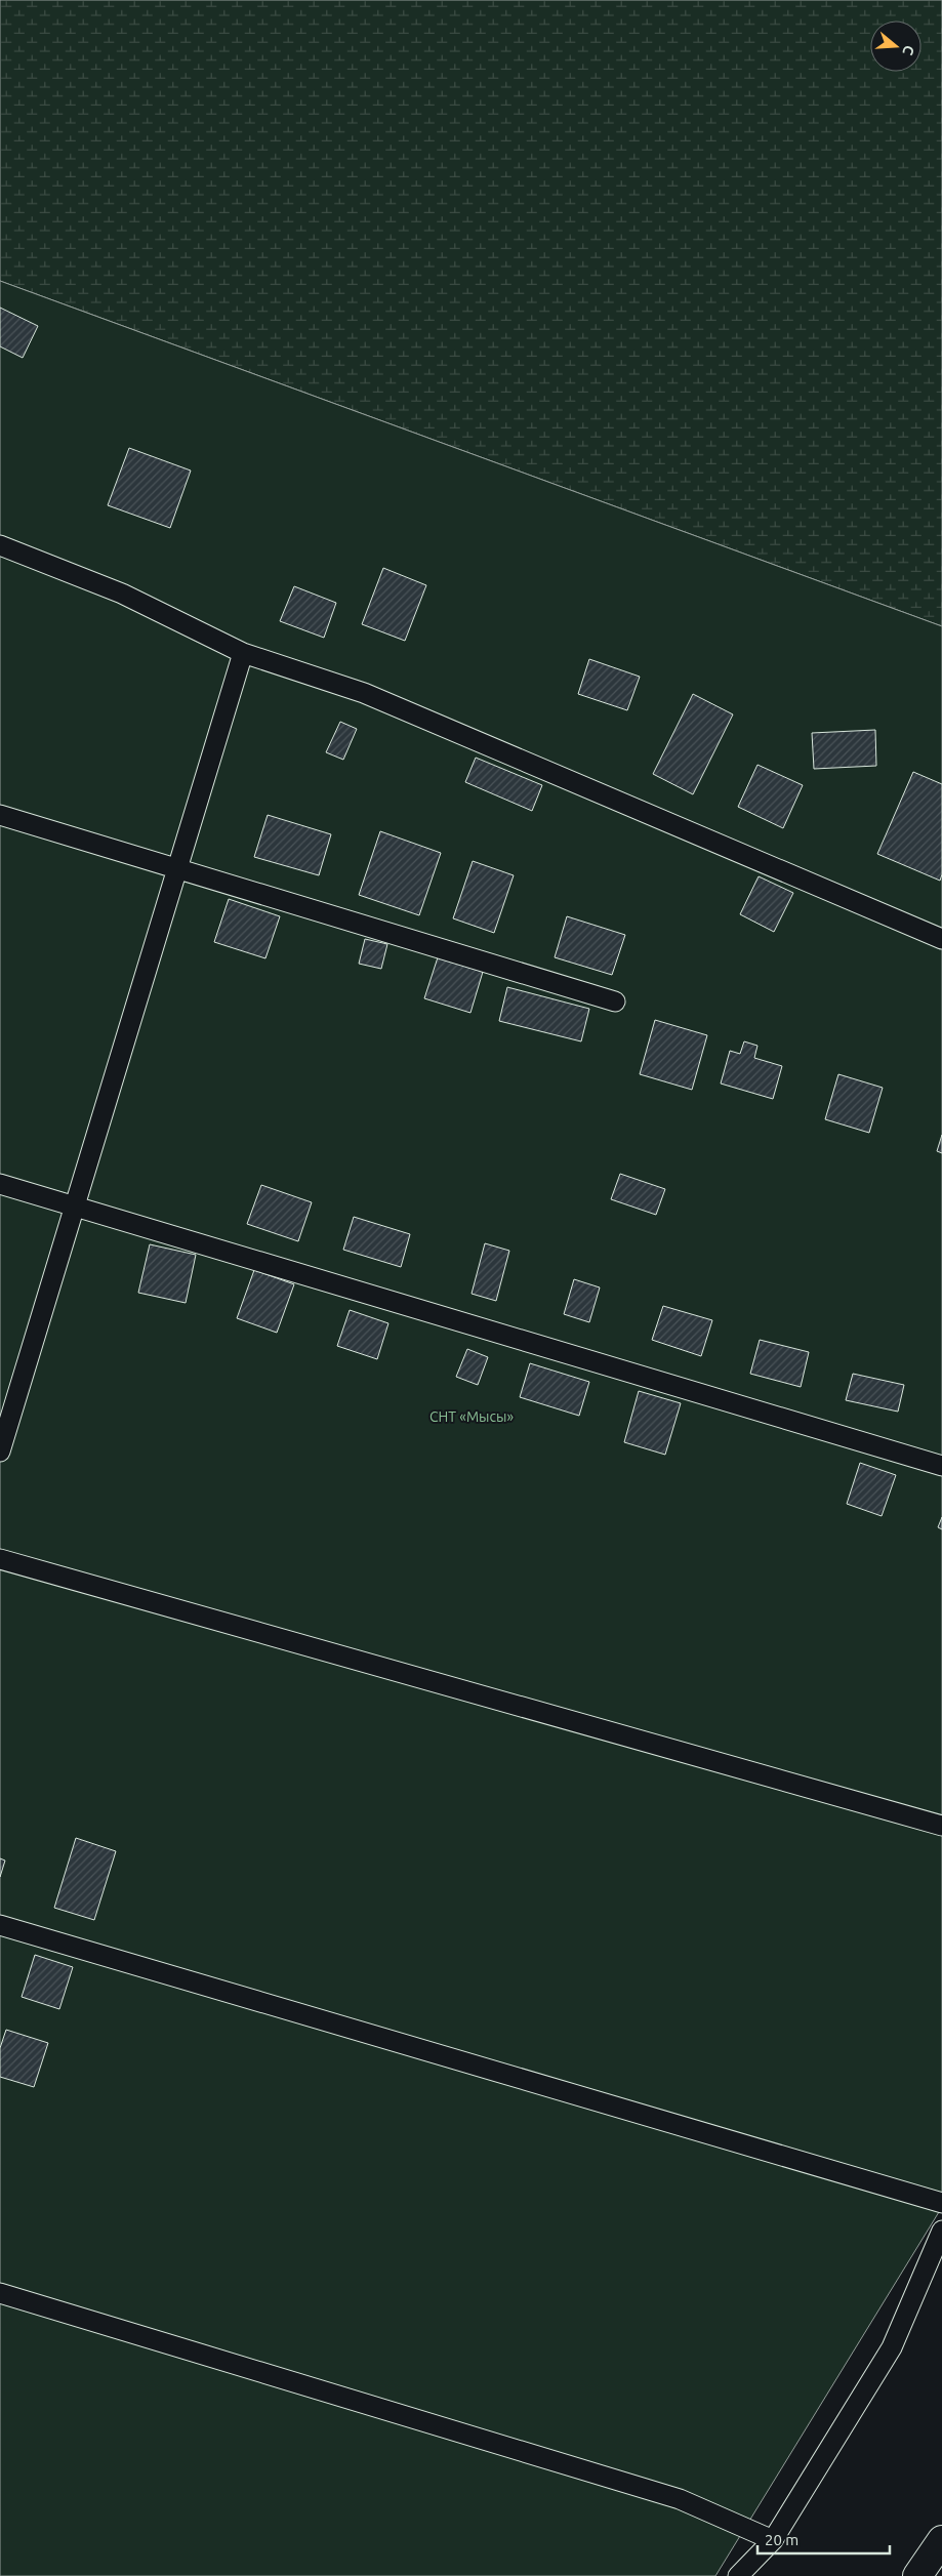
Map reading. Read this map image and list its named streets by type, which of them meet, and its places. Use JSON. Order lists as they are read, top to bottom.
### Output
{
  "parks": ["СНТ «Мысы»"],
  "scale_bar": "20 m",
  "north": "right"
}
